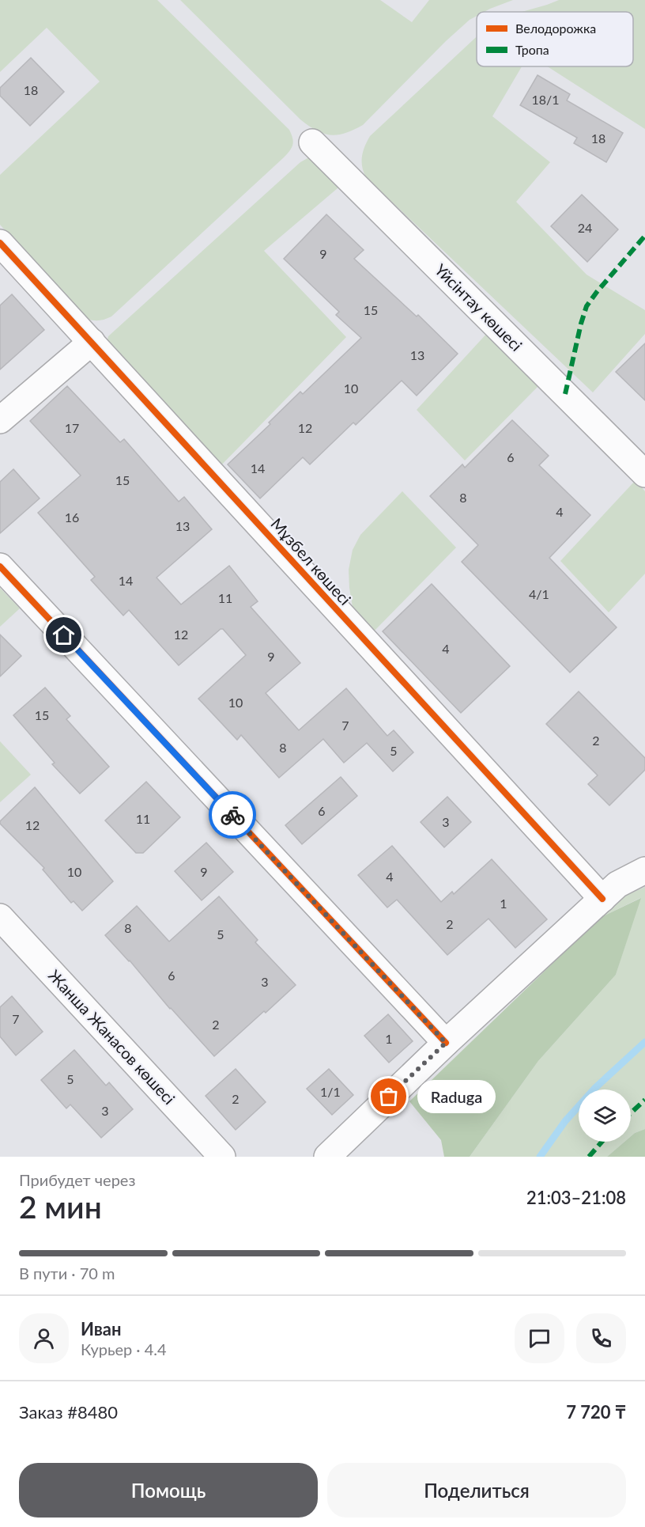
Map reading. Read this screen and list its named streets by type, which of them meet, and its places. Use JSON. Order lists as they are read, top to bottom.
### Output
{
  "streets": {
    "street": ["Үйсінтау көшесі", "Мұзбел көшесі", "Жанша Жанасов көшесі"]
  },
  "places": ["Raduga"],
  "house_numbers": [
    "18",
    "18/1",
    "18",
    "24",
    "9",
    "15",
    "13",
    "10",
    "17",
    "12",
    "6",
    "14",
    "15",
    "8",
    "4",
    "16",
    "13",
    "14",
    "4/1",
    "11",
    "12",
    "4",
    "9",
    "10",
    "15",
    "7",
    "2",
    "8",
    "5",
    "6",
    "11",
    "3",
    "12",
    "10",
    "9",
    "4",
    "1",
    "2",
    "8",
    "5",
    "6",
    "3",
    "7",
    "2",
    "1",
    "5",
    "1/1",
    "2",
    "3"
  ],
  "legend": ["Велодорожка", "Тропа"],
  "page": {
    "bubble": "Raduga",
    "heading": ["2 мин", "Прибудет через", "21:03–21:08"],
    "panel": [
      "Иван",
      "Курьер · 4.4",
      "Заказ #8480",
      "7 720 ₸"
    ],
    "bar": "В пути · 70 m",
    "buttons": ["Помощь", "Поделиться"]
  }
}
